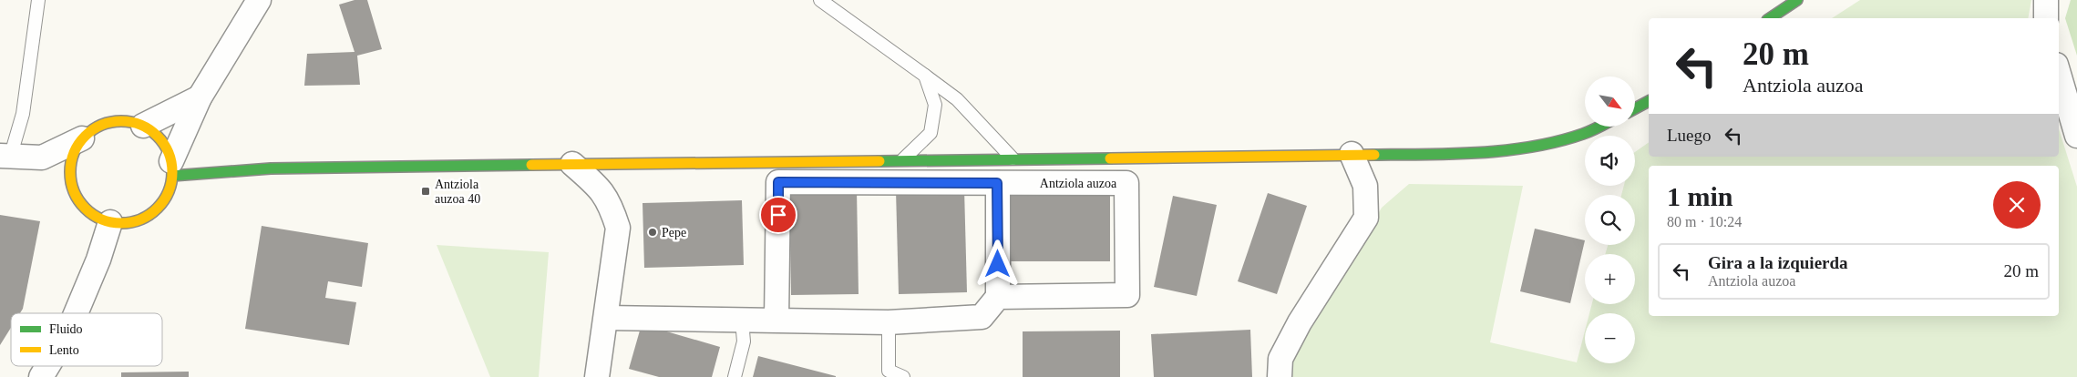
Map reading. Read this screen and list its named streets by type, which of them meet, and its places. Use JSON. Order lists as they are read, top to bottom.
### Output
{
  "streets": {
    "street": ["Antziola auzoa"]
  },
  "places": {
    "transit": ["Antziola auzoa 40"],
    "other": ["Pepe"]
  },
  "legend": ["Fluido", "Lento"],
  "north": "bottom right",
  "page": {
    "turn": ["20 m", "Antziola auzoa"],
    "map_buttons": ["+", "−"],
    "then": "Luego",
    "heading": ["1 min", "80 m · 10:24"],
    "list": [
      {
        "name": "Gira a la izquierda",
        "note": "Antziola auzoa",
        "value": "20 m"
      }
    ]
  }
}
